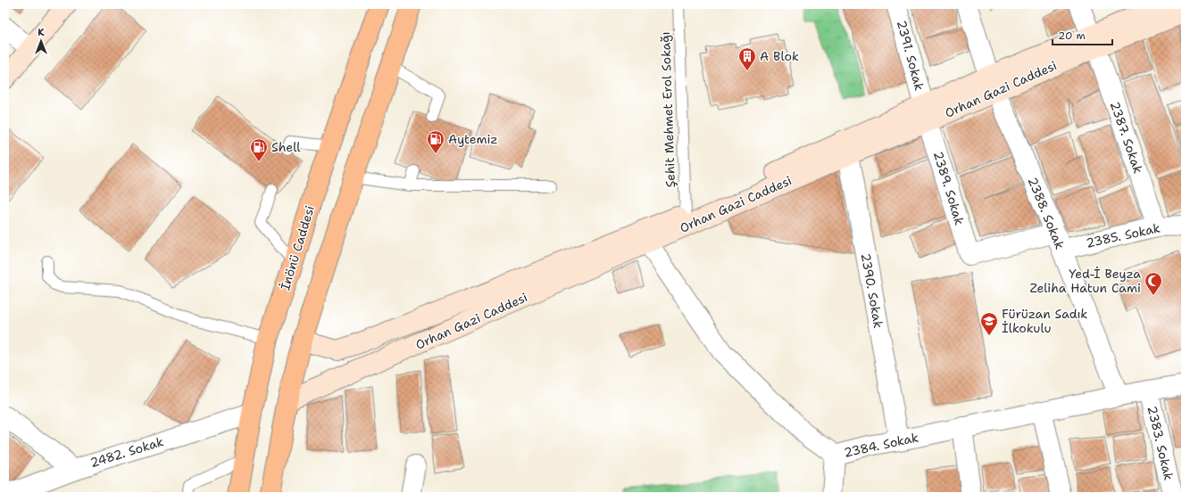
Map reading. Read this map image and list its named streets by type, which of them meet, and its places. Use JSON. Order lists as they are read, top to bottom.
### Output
{
  "streets": {
    "main road": ["İnönü Caddesi"],
    "street": [
      "2391. Sokak",
      "Orhan Gazi Caddesi",
      "2387. Sokak",
      "2389. Sokak",
      "2388. Sokak",
      "2385. Sokak",
      "2390. Sokak",
      "2383. Sokak",
      "2384. Sokak",
      "2482. Sokak"
    ],
    "lane": ["Şehit Mehmet Erol Sokağı"]
  },
  "crossings": [
    ["2391. Sokak", "Orhan Gazi Caddesi"],
    ["2391. Sokak", "2389. Sokak"],
    ["Orhan Gazi Caddesi", "Şehit Mehmet Erol Sokağı"],
    ["Orhan Gazi Caddesi", "2387. Sokak"],
    ["Orhan Gazi Caddesi", "2389. Sokak"],
    ["Orhan Gazi Caddesi", "2388. Sokak"],
    ["Orhan Gazi Caddesi", "2390. Sokak"],
    ["Orhan Gazi Caddesi", "2384. Sokak"],
    ["2387. Sokak", "2385. Sokak"],
    ["2389. Sokak", "2385. Sokak"],
    ["2388. Sokak", "2385. Sokak"],
    ["2388. Sokak", "2384. Sokak"],
    ["İnönü Caddesi", "2482. Sokak"],
    ["2390. Sokak", "2384. Sokak"],
    ["2383. Sokak", "2384. Sokak"]
  ],
  "places": {
    "building": ["A Blok"],
    "fuel station": ["Aytemiz", "Shell"],
    "mosque": ["Yed-İ Beyza Zeliha Hatun Cami"],
    "school or university": ["Fürüzan Sadık İlkokulu"]
  },
  "scale_bar": "20 m",
  "north": "top"
}
